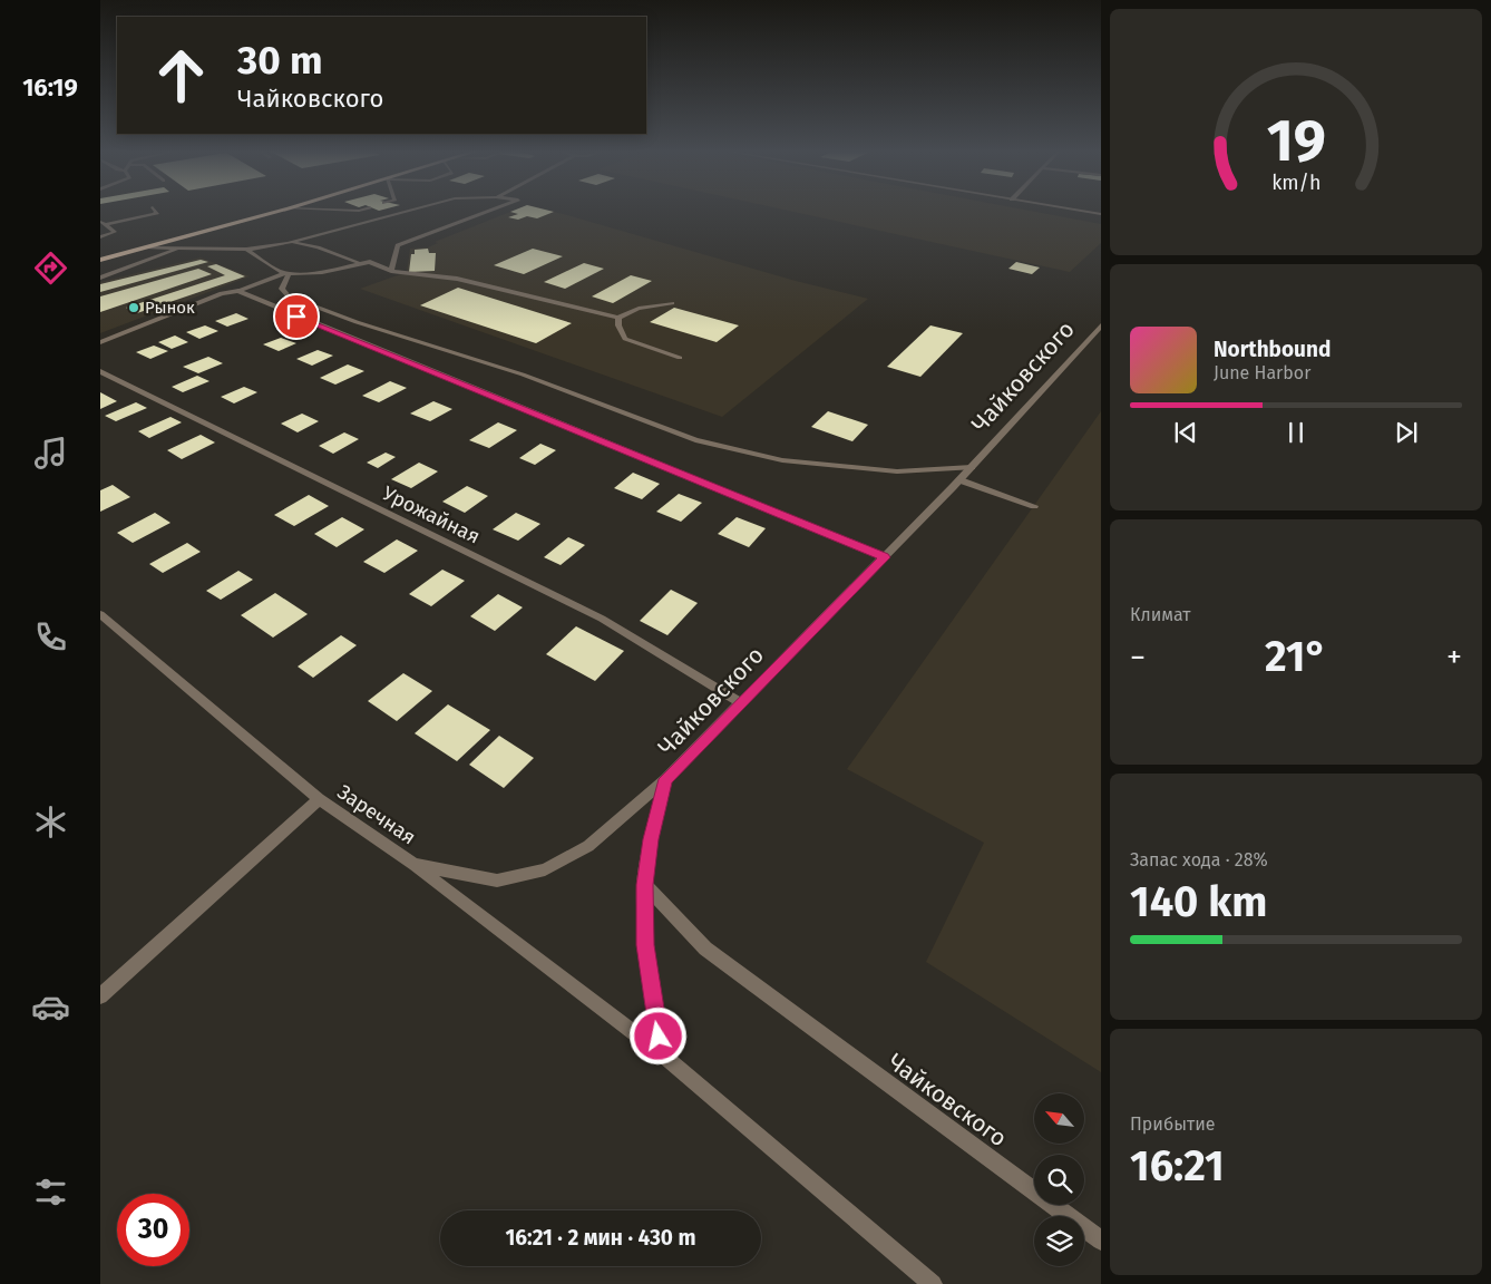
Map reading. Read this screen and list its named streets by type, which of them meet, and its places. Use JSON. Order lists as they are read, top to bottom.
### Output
{
  "streets": {
    "street": ["Чайковского", "Урожайная", "Заречная"]
  },
  "crossings": [
    ["Чайковского", "Урожайная"],
    ["Чайковского", "Заречная"]
  ],
  "places": ["Рынок"],
  "north": "top left",
  "page": {
    "tabs": "16:19",
    "turn": ["30 m", "Чайковского"],
    "song": ["Northbound", "June Harbor"],
    "tile": [
      "Климат",
      ["Запас хода · 28%", "140 km"],
      ["Прибытие", "16:21"]
    ],
    "heat": ["−", "21°", "+"],
    "limit": "30",
    "trip": "16:21 · 2 мин · 430 m",
    "gauge": ["19", "km/h"]
  }
}
